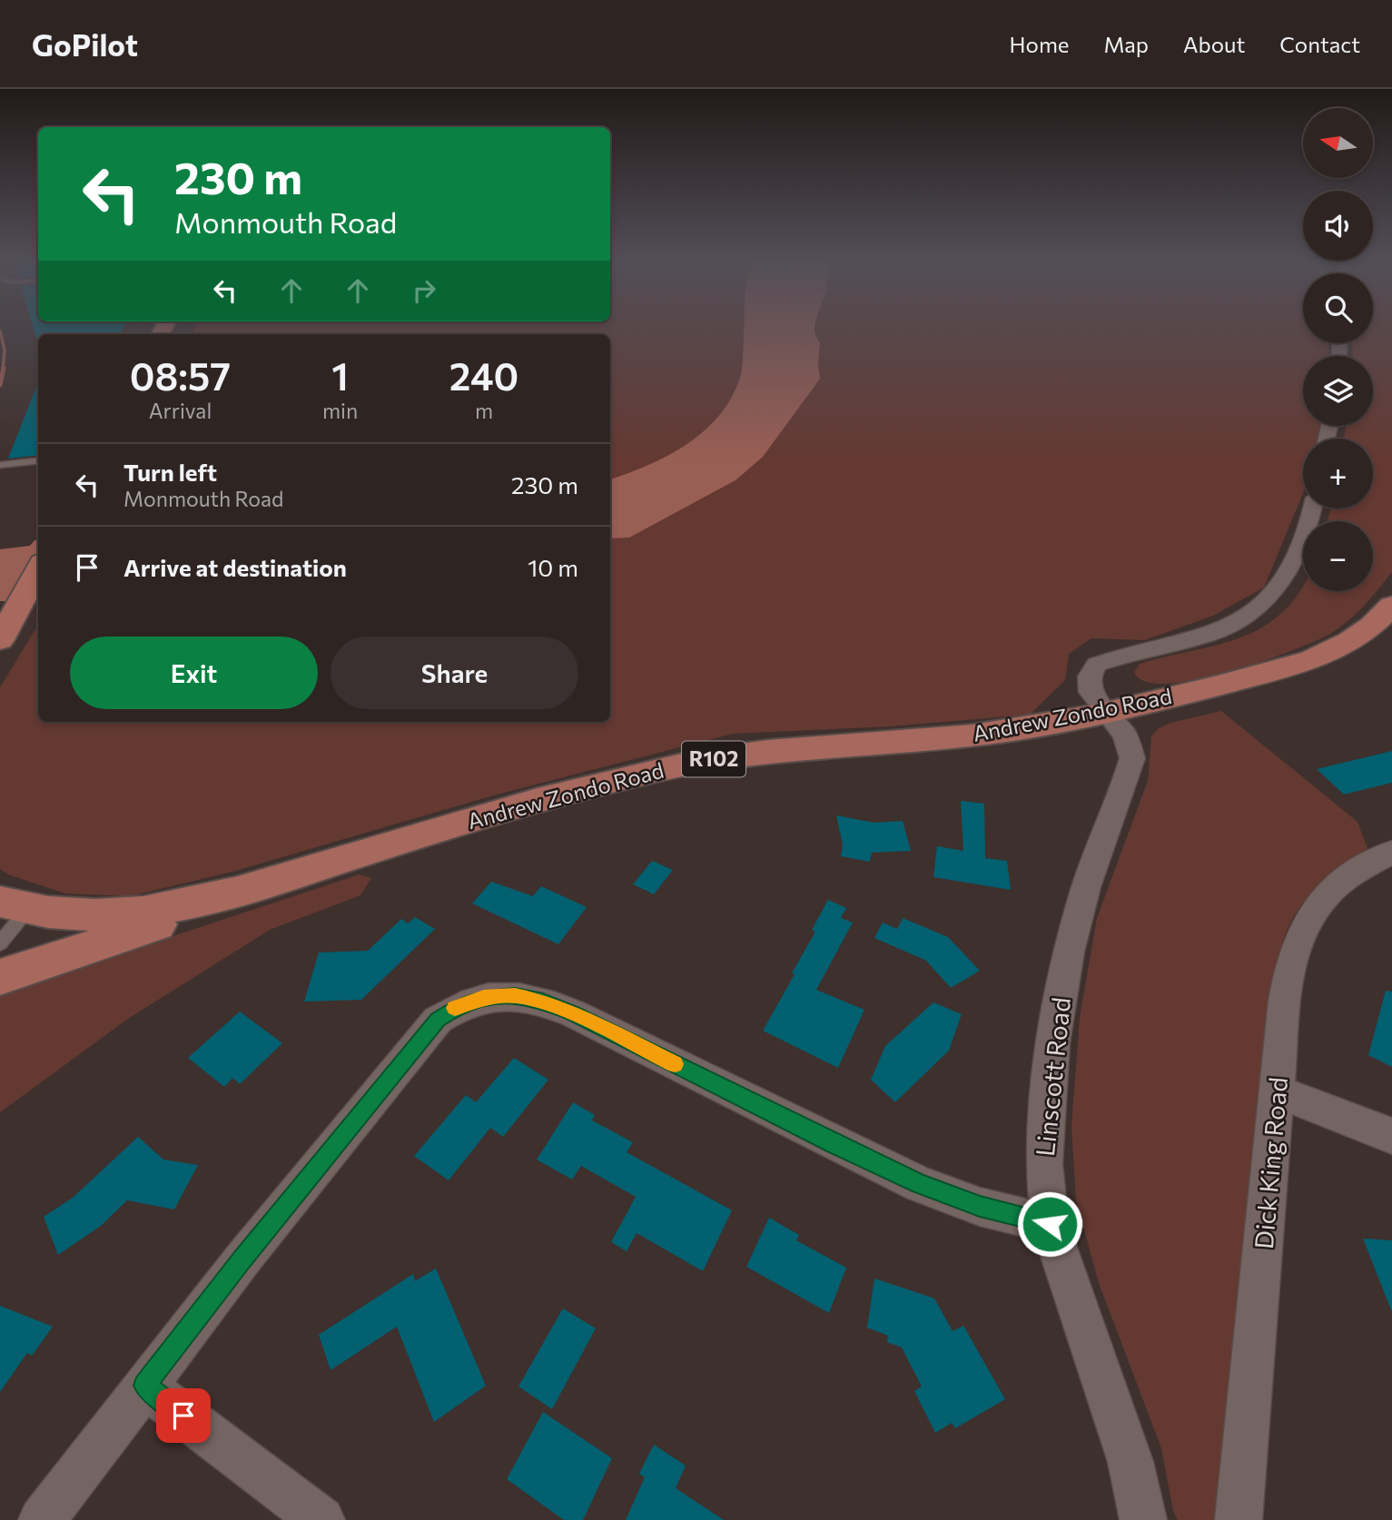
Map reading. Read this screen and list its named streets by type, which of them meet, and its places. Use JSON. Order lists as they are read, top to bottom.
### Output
{
  "streets": {
    "main road": ["Andrew Zondo Road", "R102"],
    "street": ["Linscott Road", "Dick King Road"]
  },
  "crossings": [
    ["Andrew Zondo Road", "Linscott Road"]
  ],
  "north": "left",
  "page": {
    "header": "GoPilot",
    "nav": [
      "Home",
      "Map",
      "About",
      "Contact"
    ],
    "map_buttons": ["+", "−"],
    "turn": ["230 m", "Monmouth Road"],
    "eta": [
      "08:57",
      "Arrival",
      "1",
      "min",
      "240",
      "m"
    ],
    "list": [
      {
        "name": "Turn left",
        "note": "Monmouth Road",
        "value": "230 m"
      },
      {
        "name": "Arrive at destination",
        "value": "10 m"
      }
    ],
    "buttons": ["Exit", "Share"]
  }
}
